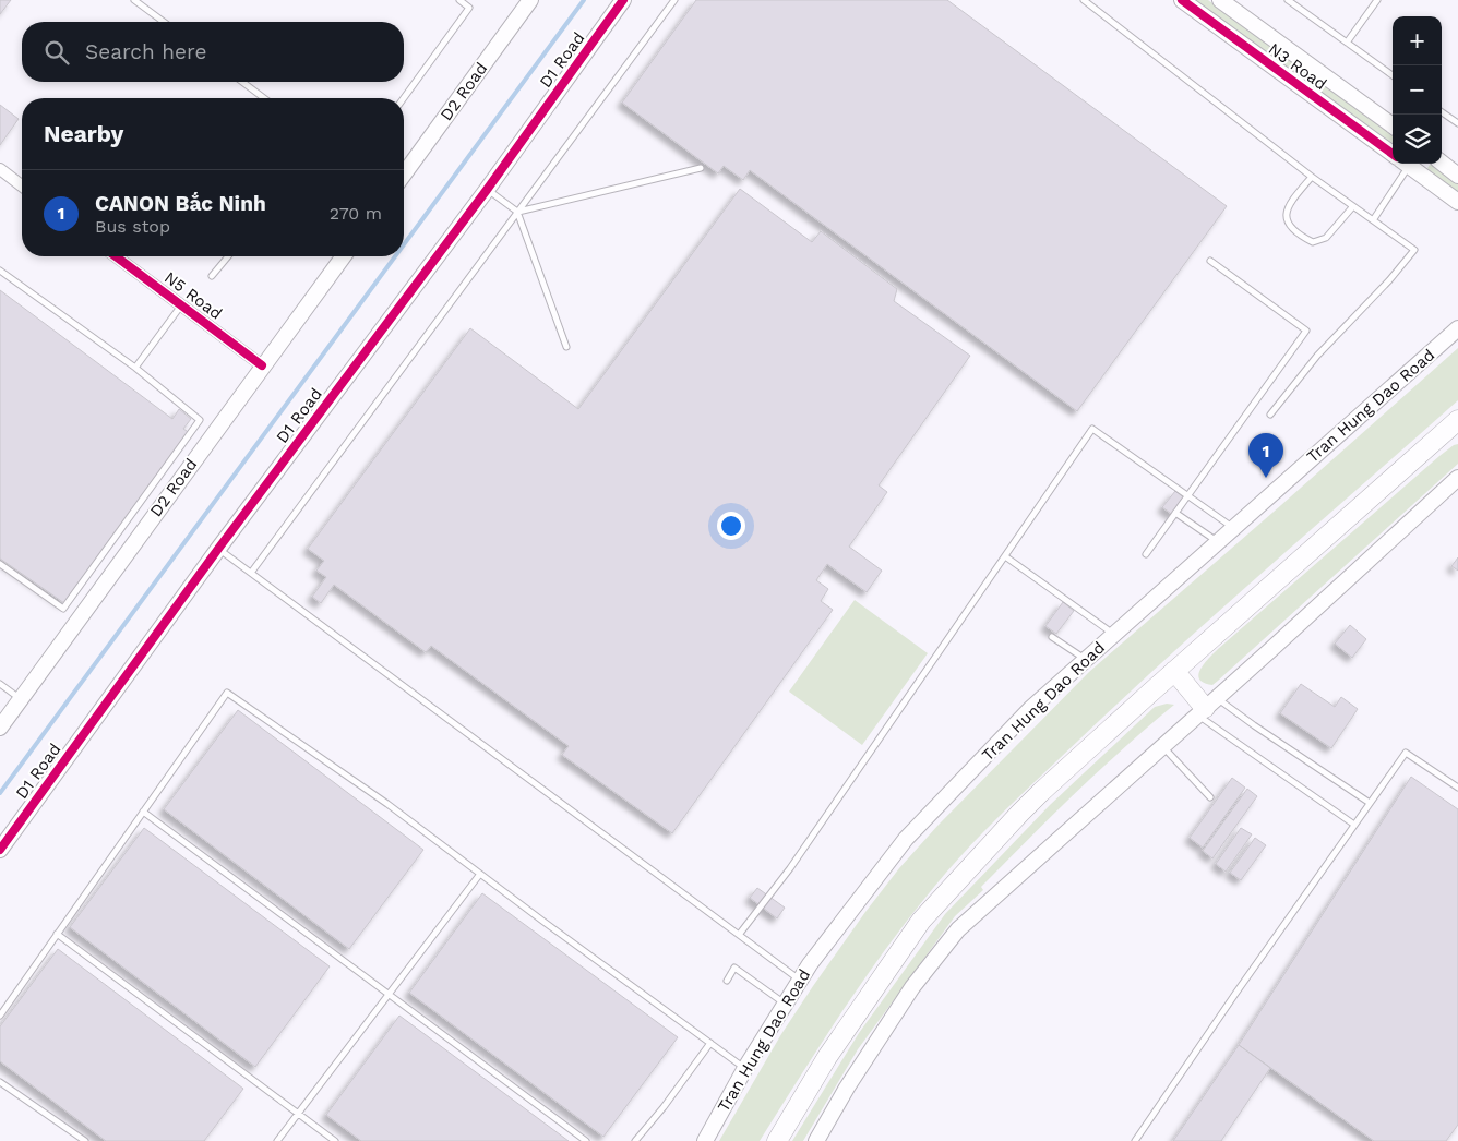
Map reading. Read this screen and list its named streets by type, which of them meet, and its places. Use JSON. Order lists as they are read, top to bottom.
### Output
{
  "streets": {
    "street": [
      "D1 Road",
      "N3 Road",
      "D2 Road",
      "N5 Road",
      "Tran Hung Dao Road"
    ]
  },
  "crossings": [
    ["D2 Road", "N5 Road"]
  ],
  "page": {
    "map_buttons": ["+", "−"],
    "search": "Search here",
    "heading": "Nearby",
    "list": [
      {
        "mark": "1",
        "name": "CANON Bắc Ninh",
        "note": "Bus stop",
        "value": "270 m"
      }
    ],
    "pins": "1"
  }
}
